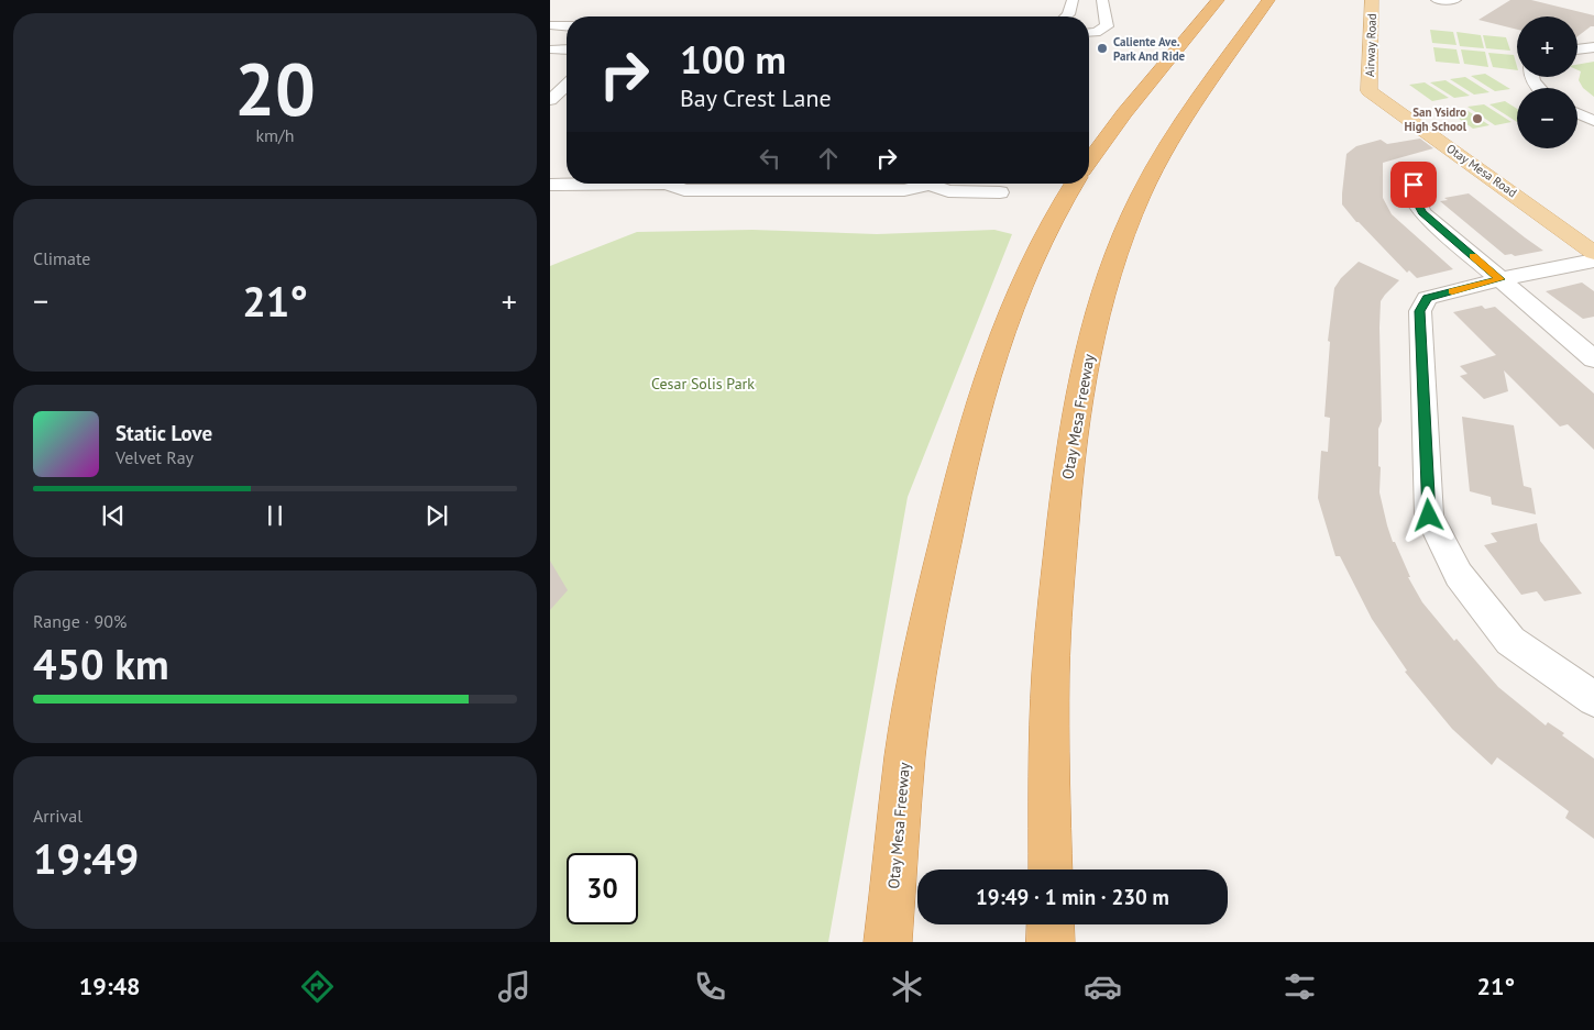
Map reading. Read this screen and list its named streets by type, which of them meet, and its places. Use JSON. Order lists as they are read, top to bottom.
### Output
{
  "streets": {
    "highway": ["Otay Mesa Freeway"],
    "main road": ["Airway Road", "Otay Mesa Road"]
  },
  "crossings": [
    ["Airway Road", "Otay Mesa Road"]
  ],
  "parks": ["Cesar Solis Park"],
  "places": ["Caliente Ave. Park And Ride", "San Ysidro High School"],
  "page": {
    "tile": [
      ["20", "km/h"],
      "Climate",
      ["Range · 90%", "450 km"],
      ["Arrival", "19:49"]
    ],
    "map_buttons": ["+", "−"],
    "turn": ["100 m", "Bay Crest Lane"],
    "heat": ["−", "21°", "+"],
    "song": ["Static Love", "Velvet Ray"],
    "limit": "30",
    "trip": "19:49 · 1 min · 230 m",
    "tabs": ["19:48", "21°"]
  }
}
